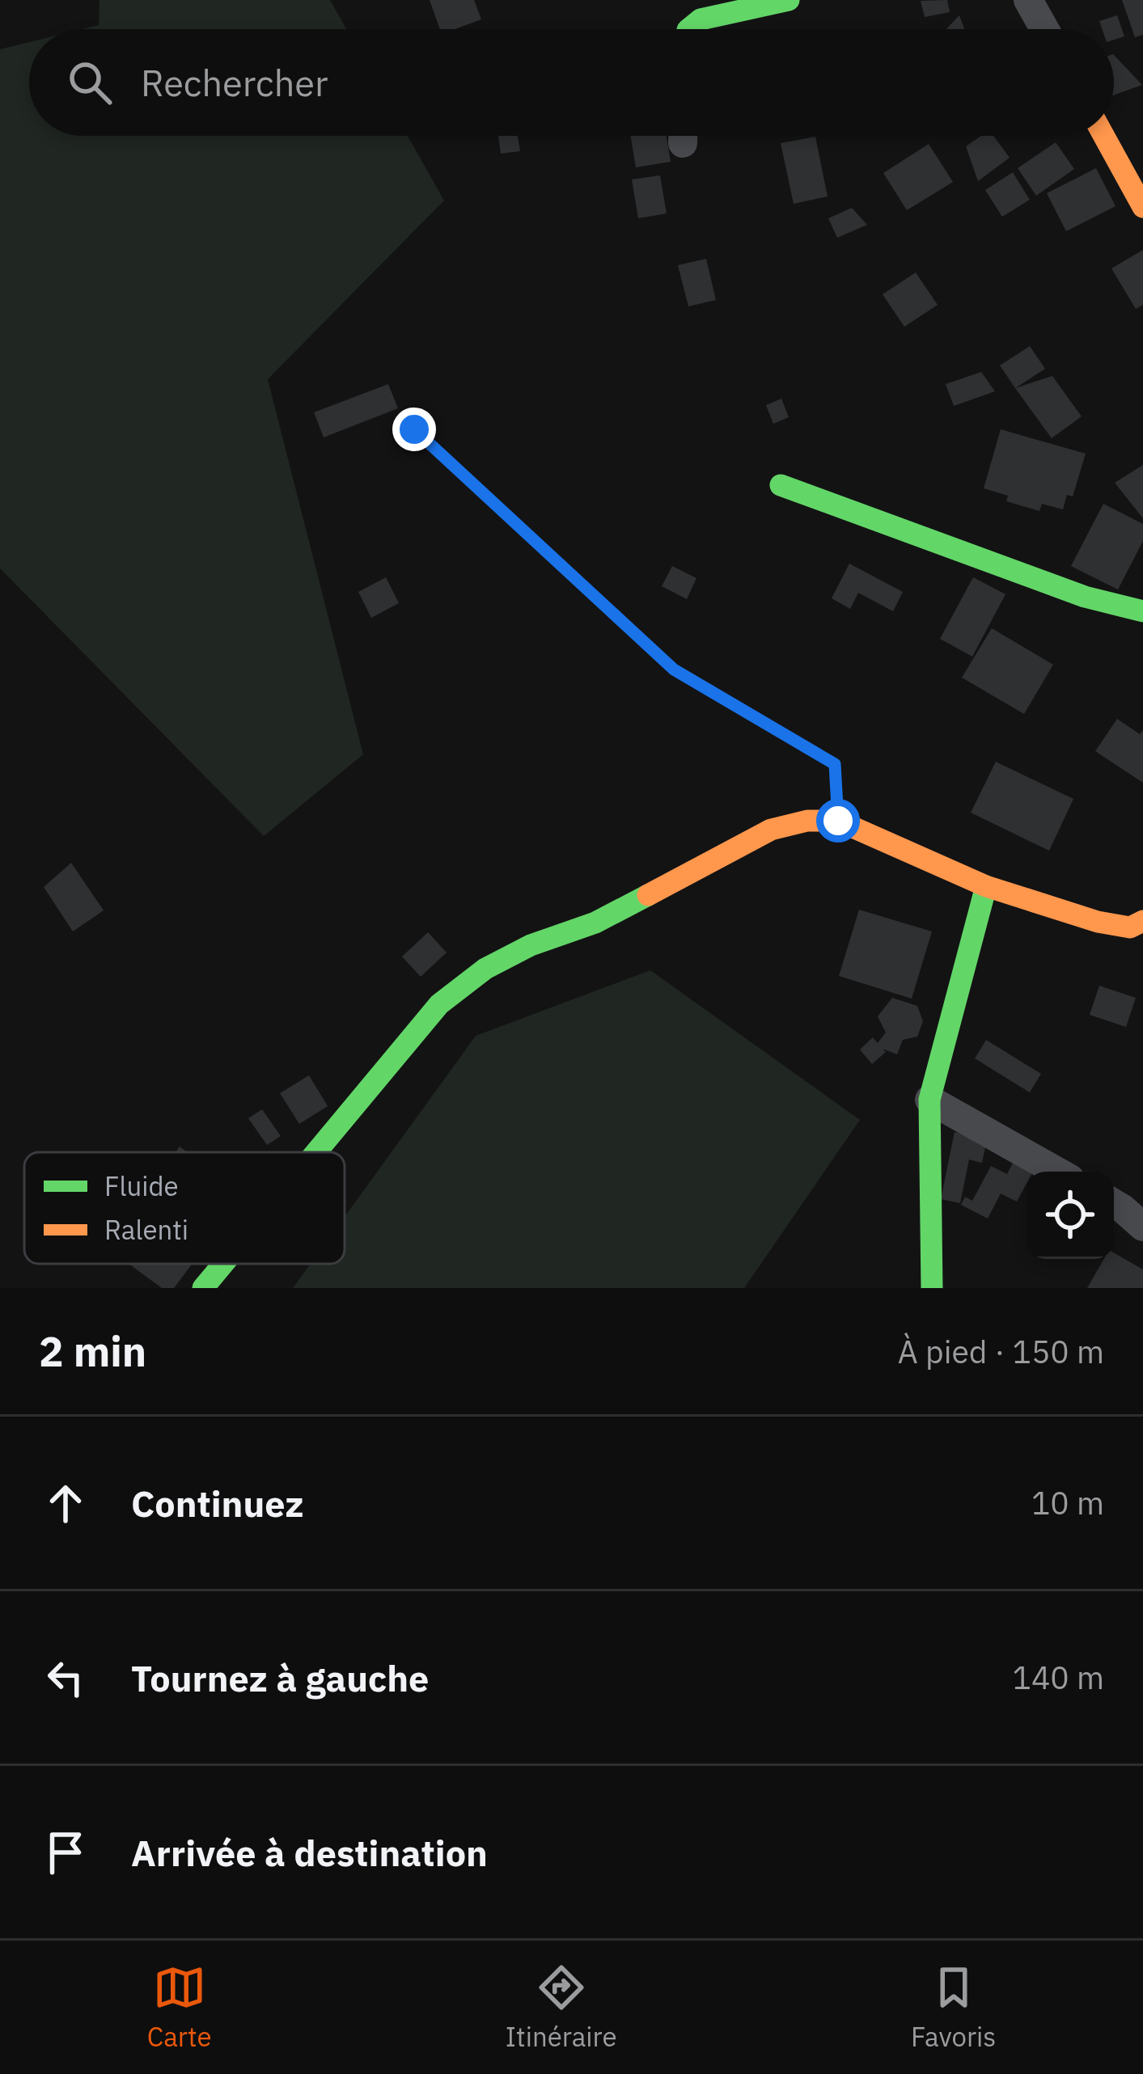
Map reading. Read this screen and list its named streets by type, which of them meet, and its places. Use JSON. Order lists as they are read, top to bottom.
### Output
{
  "legend": ["Fluide", "Ralenti"],
  "page": {
    "search": "Rechercher",
    "heading": ["2 min", "À pied · 150 m"],
    "list": [
      ["Continuez", "10 m"],
      ["Tournez à gauche", "140 m"],
      "Arrivée à destination"
    ],
    "nav": ["Carte", "Itinéraire", "Favoris"]
  }
}
